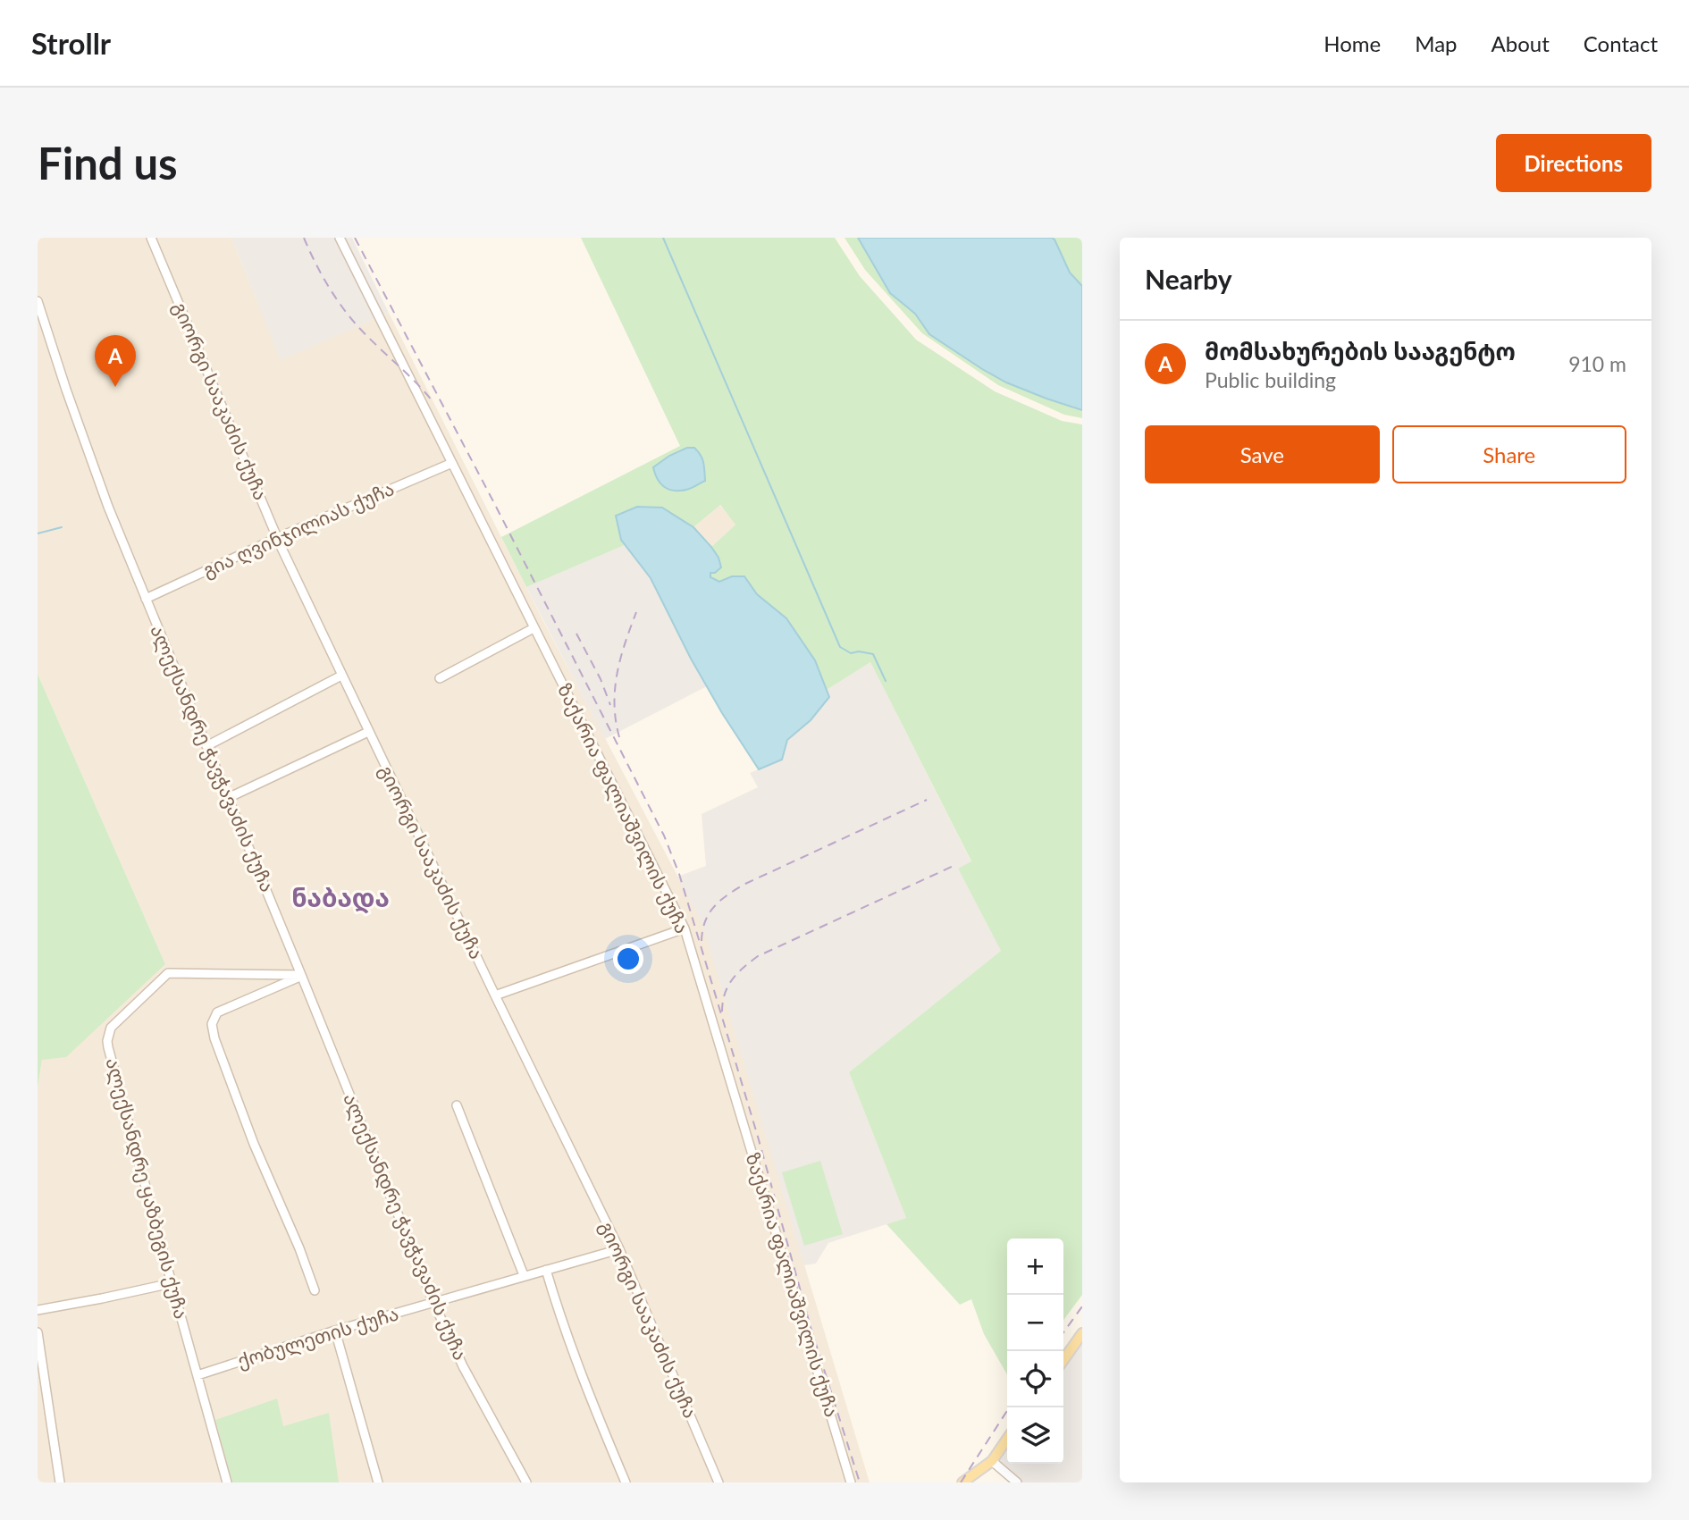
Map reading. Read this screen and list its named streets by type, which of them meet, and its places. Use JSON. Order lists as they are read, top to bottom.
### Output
{
  "streets": {
    "street": [
      "გიორგი სააკაძის ქუჩა",
      "გია ღვინჯილიას ქუჩა",
      "ალექსანდრე ჭავჭავაძის ქუჩა",
      "ზაქარია ფალიაშვილის ქუჩა",
      "ალექსანდრე ყაზბეგის ქუჩა",
      "ქობულეთის ქუჩა"
    ]
  },
  "crossings": [
    ["გიორგი სააკაძის ქუჩა", "გია ღვინჯილიას ქუჩა"],
    ["გიორგი სააკაძის ქუჩა", "ქობულეთის ქუჩა"],
    ["გია ღვინჯილიას ქუჩა", "ალექსანდრე ჭავჭავაძის ქუჩა"],
    ["გია ღვინჯილიას ქუჩა", "ზაქარია ფალიაშვილის ქუჩა"],
    ["ალექსანდრე ჭავჭავაძის ქუჩა", "ალექსანდრე ყაზბეგის ქუჩა"],
    ["ალექსანდრე ჭავჭავაძის ქუჩა", "ქობულეთის ქუჩა"],
    ["ალექსანდრე ყაზბეგის ქუჩა", "ქობულეთის ქუჩა"]
  ],
  "districts": ["ნაბადა"],
  "page": {
    "header": "Strollr",
    "nav": [
      "Home",
      "Map",
      "About",
      "Contact"
    ],
    "buttons": [
      "Directions",
      ["Save", "Share"]
    ],
    "title": "Find us",
    "heading": "Nearby",
    "list": [
      {
        "mark": "A",
        "name": "მომსახურების სააგენტო",
        "note": "Public building",
        "value": "910 m"
      }
    ],
    "pins": "A",
    "map_buttons": ["+", "−"]
  }
}
